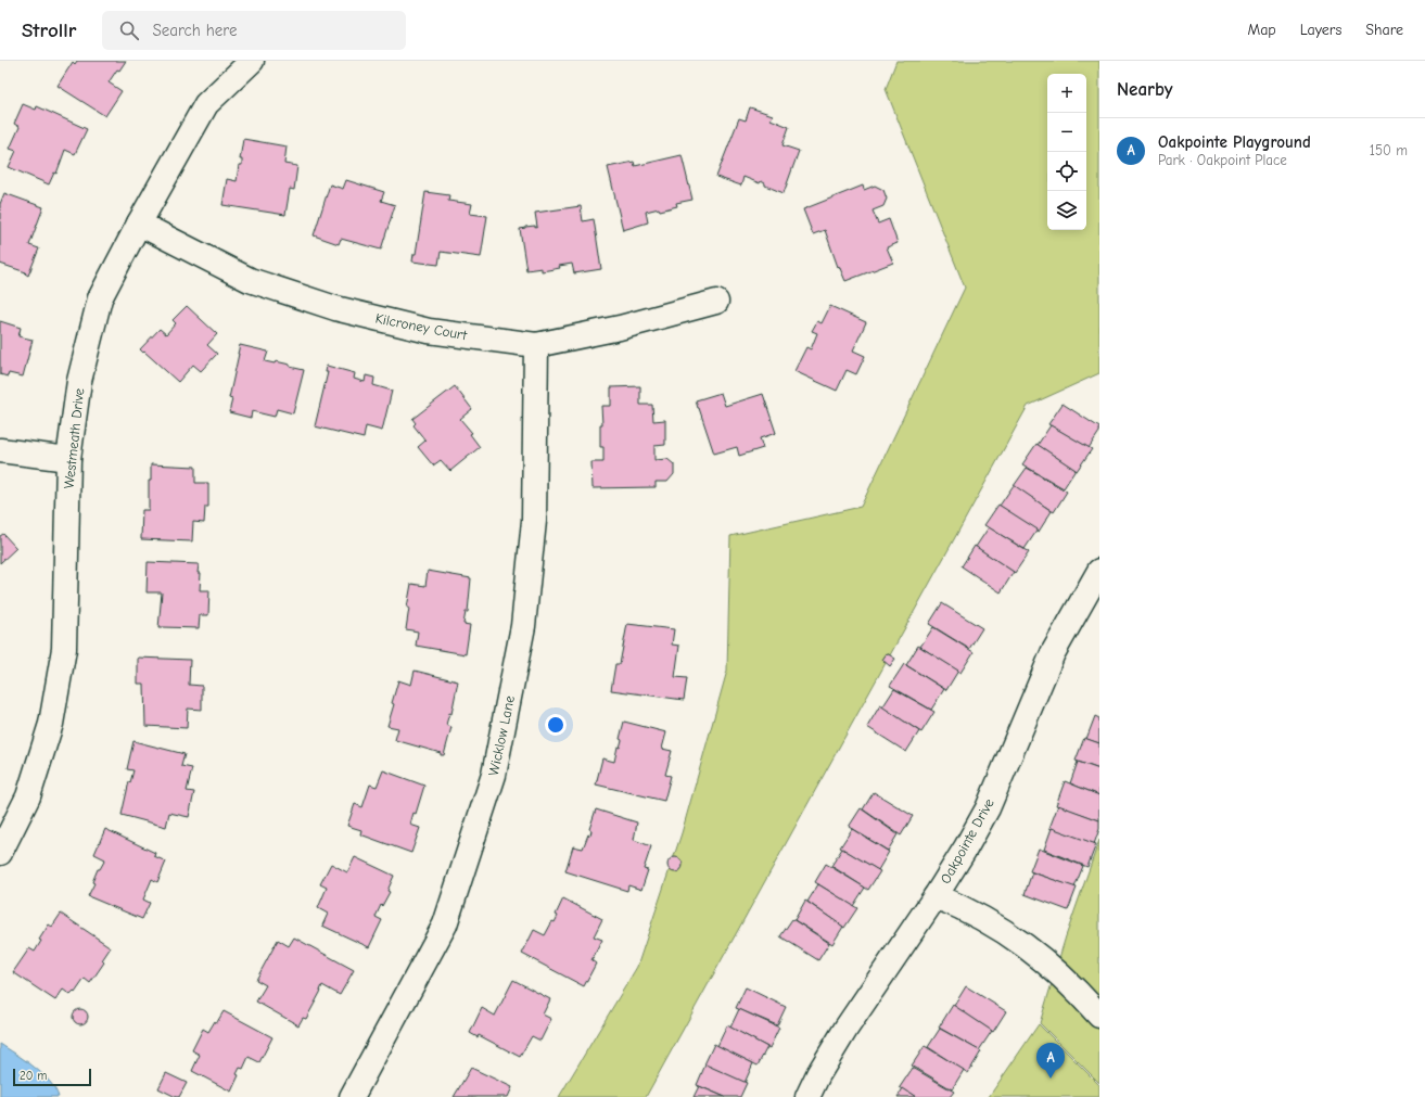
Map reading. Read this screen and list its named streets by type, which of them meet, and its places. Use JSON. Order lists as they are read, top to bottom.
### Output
{
  "streets": {
    "street": [
      "Kilcroney Court",
      "Westmeath Drive",
      "Wicklow Lane",
      "Oakpointe Drive"
    ]
  },
  "crossings": [
    ["Kilcroney Court", "Westmeath Drive"],
    ["Kilcroney Court", "Wicklow Lane"]
  ],
  "scale_bar": "20 m",
  "page": {
    "header": "Strollr",
    "search": "Search here",
    "nav": ["Map", "Layers", "Share"],
    "heading": "Nearby",
    "map_buttons": ["+", "−"],
    "list": [
      {
        "mark": "A",
        "name": "Oakpointe Playground",
        "note": "Park · Oakpoint Place",
        "value": "150 m"
      }
    ],
    "pins": "A",
    "scale": "20 m"
  }
}
